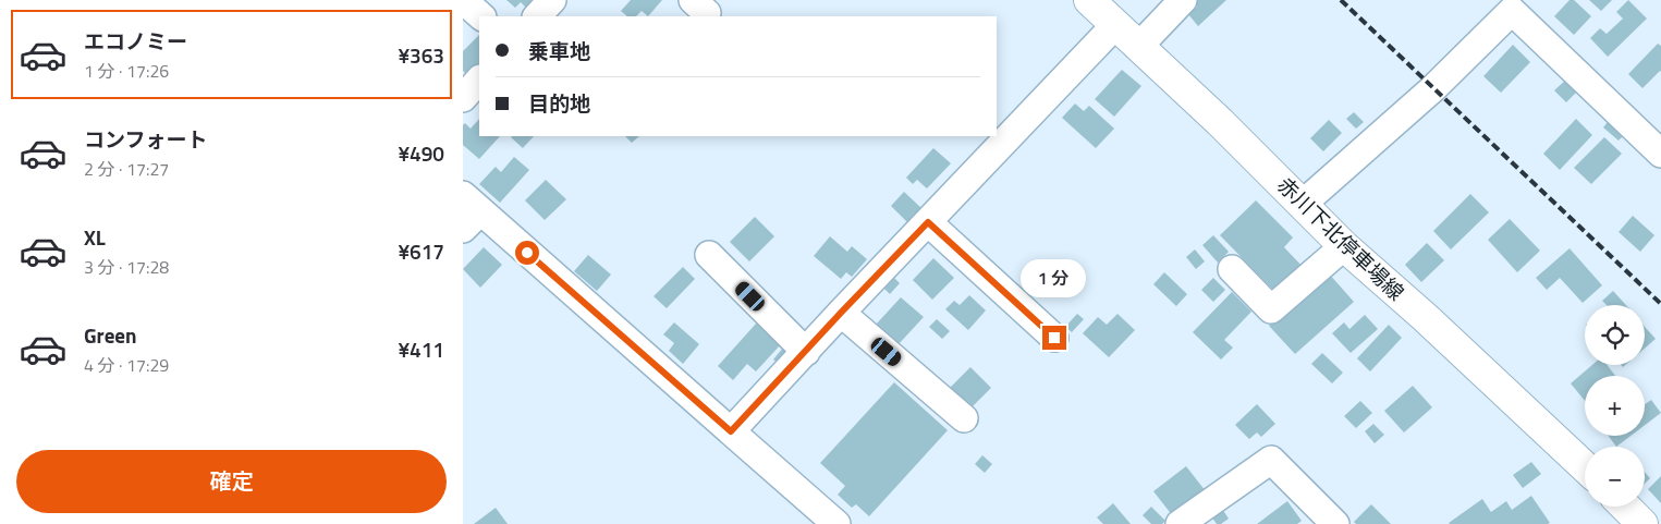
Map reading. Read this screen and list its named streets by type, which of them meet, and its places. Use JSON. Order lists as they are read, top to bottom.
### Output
{
  "streets": {
    "main road": ["赤川下北停車場線"]
  },
  "page": {
    "list": [
      {
        "name": "エコノミー",
        "note": "1 分 · 17:26",
        "value": "¥363"
      },
      {
        "name": "コンフォート",
        "note": "2 分 · 17:27",
        "value": "¥490"
      },
      {
        "name": "XL",
        "note": "3 分 · 17:28",
        "value": "¥617"
      },
      {
        "name": "Green",
        "note": "4 分 · 17:29",
        "value": "¥411"
      }
    ],
    "banner": ["乗車地", "目的地"],
    "bubble": "1 分",
    "map_buttons": ["+", "−"],
    "buttons": "確定"
  }
}
